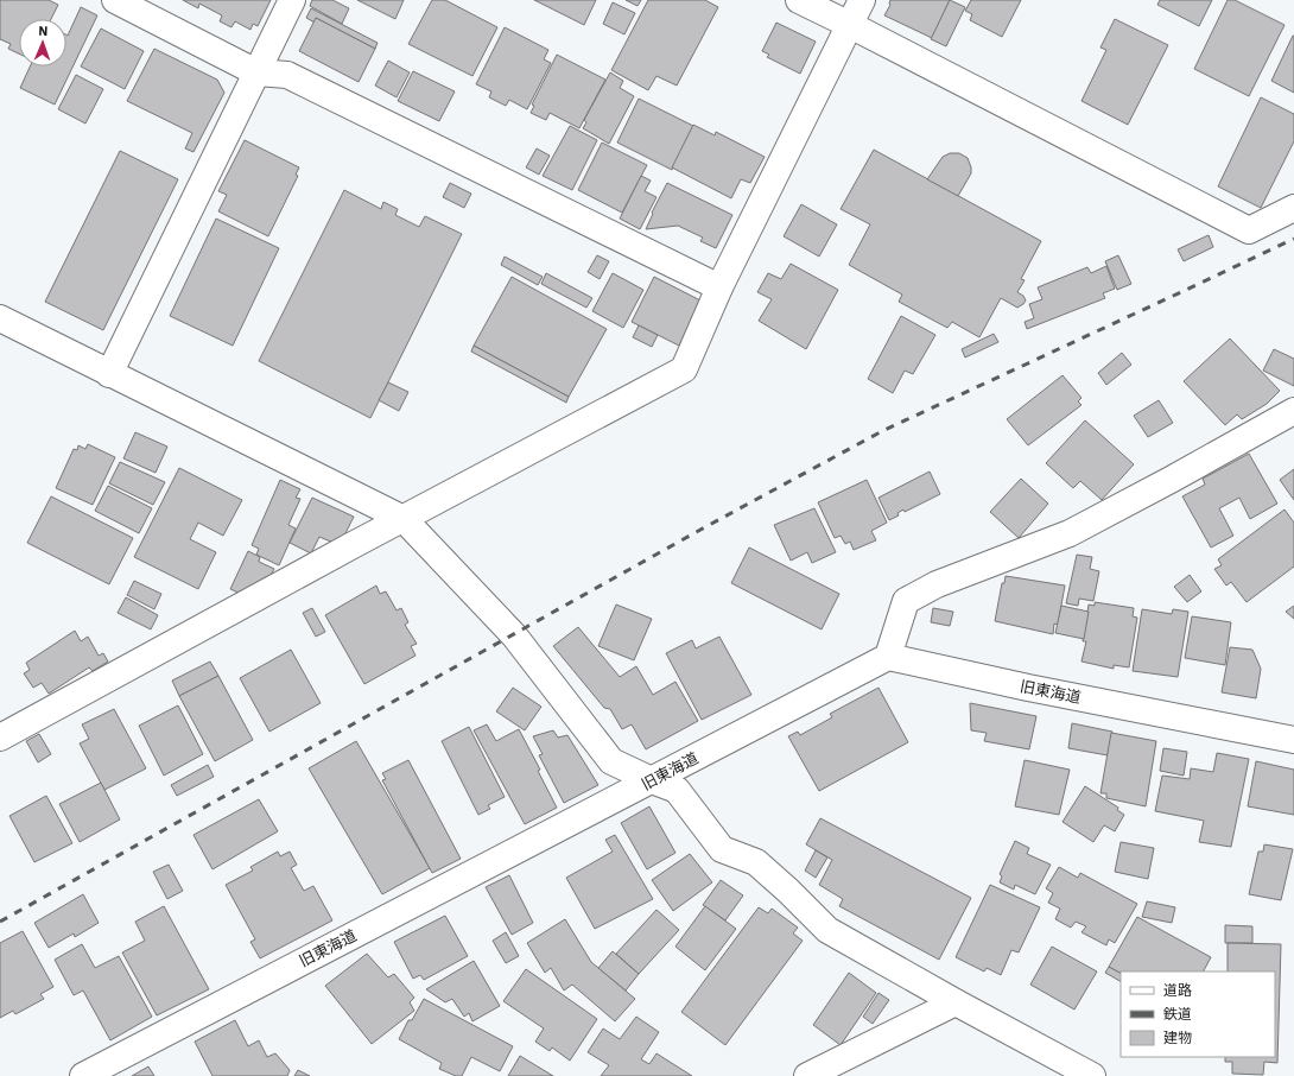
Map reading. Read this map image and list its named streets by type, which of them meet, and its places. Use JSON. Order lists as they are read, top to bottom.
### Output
{
  "streets": {
    "street": ["旧東海道"]
  },
  "legend": ["道路", "鉄道", "建物"],
  "north": "top"
}
